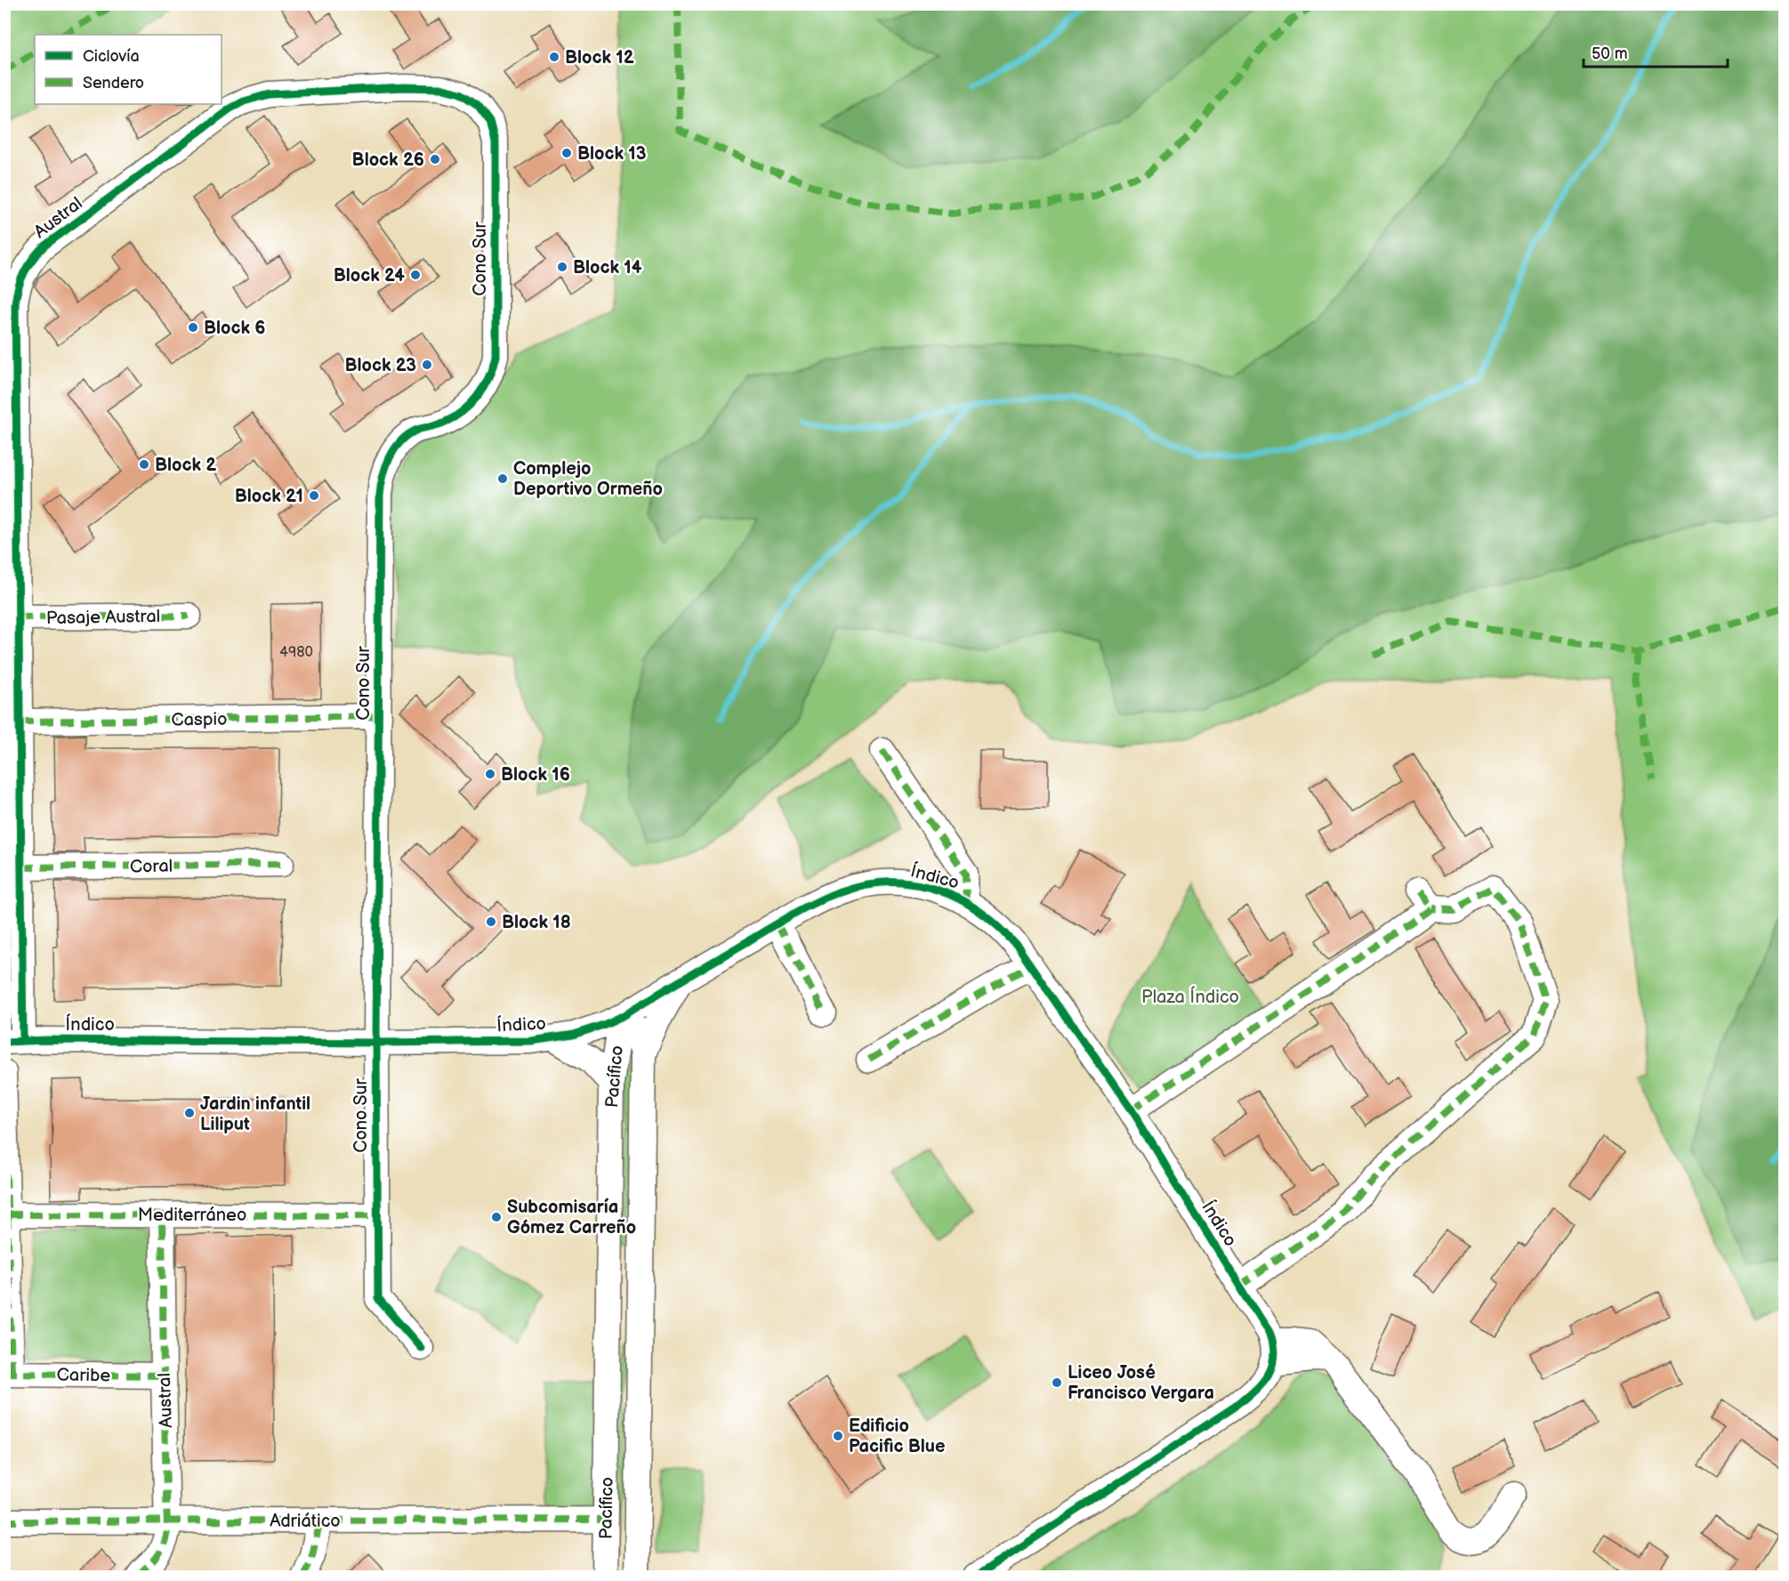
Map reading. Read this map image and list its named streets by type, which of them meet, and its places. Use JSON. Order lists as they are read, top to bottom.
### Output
{
  "streets": {
    "street": [
      "Austral",
      "Cono Sur",
      "Pasaje Austral",
      "Caspio",
      "Coral",
      "Índico",
      "Pacífico",
      "Mediterráneo",
      "Caribe",
      "Adriático"
    ]
  },
  "crossings": [
    ["Austral", "Cono Sur"],
    ["Austral", "Pasaje Austral"],
    ["Austral", "Caspio"],
    ["Austral", "Coral"],
    ["Austral", "Índico"],
    ["Austral", "Mediterráneo"],
    ["Austral", "Caribe"],
    ["Austral", "Adriático"],
    ["Cono Sur", "Caspio"],
    ["Cono Sur", "Índico"],
    ["Cono Sur", "Mediterráneo"],
    ["Índico", "Pacífico"],
    ["Pacífico", "Adriático"]
  ],
  "parks": ["Plaza Índico"],
  "places": [
    "Block 12",
    "Block 13",
    "Block 26",
    "Block 14",
    "Block 24",
    "Block 6",
    "Block 23",
    "Block 2",
    "Complejo Deportivo Ormeño",
    "Block 21",
    "Block 16",
    "Block 18",
    "Jardin infantil Liliput",
    "Subcomisaría Gómez Carreño",
    "Liceo José Francisco Vergara",
    "Edificio Pacific Blue"
  ],
  "house_numbers": ["4980"],
  "legend": ["Ciclovía", "Sendero"],
  "scale_bar": "50 m"
}
